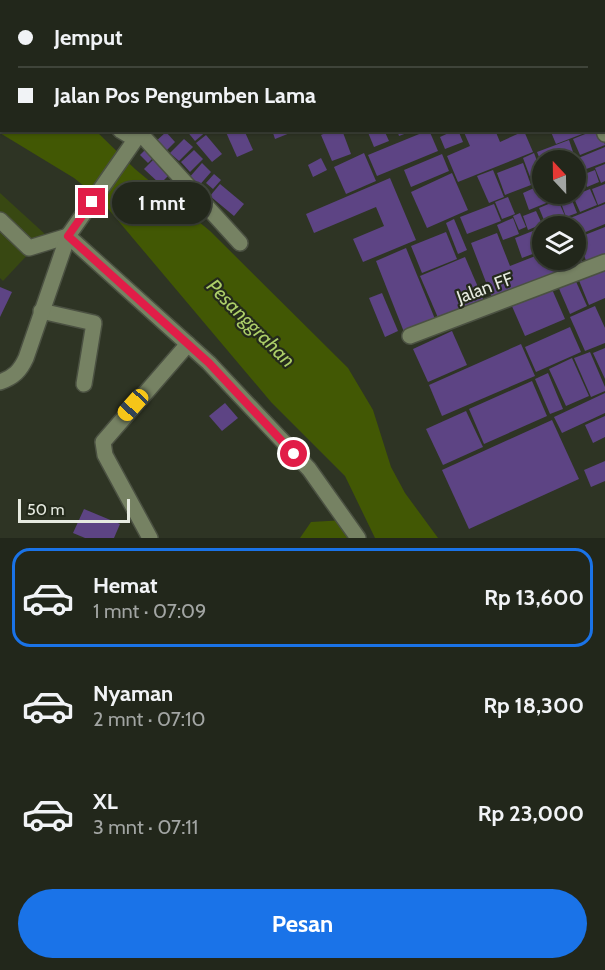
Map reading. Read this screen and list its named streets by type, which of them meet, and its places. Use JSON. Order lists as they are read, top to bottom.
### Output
{
  "streets": {
    "street": ["Jalan FF"]
  },
  "water": ["Pesanggrahan"],
  "scale_bar": "50 m",
  "north": "top",
  "page": {
    "banner": ["Jemput", "Jalan Pos Pengumben Lama"],
    "bubble": "1 mnt",
    "scale": "50 m",
    "list": [
      {
        "name": "Hemat",
        "note": "1 mnt · 07:09",
        "value": "Rp 13,600"
      },
      {
        "name": "Nyaman",
        "note": "2 mnt · 07:10",
        "value": "Rp 18,300"
      },
      {
        "name": "XL",
        "note": "3 mnt · 07:11",
        "value": "Rp 23,000"
      }
    ],
    "buttons": "Pesan"
  }
}
